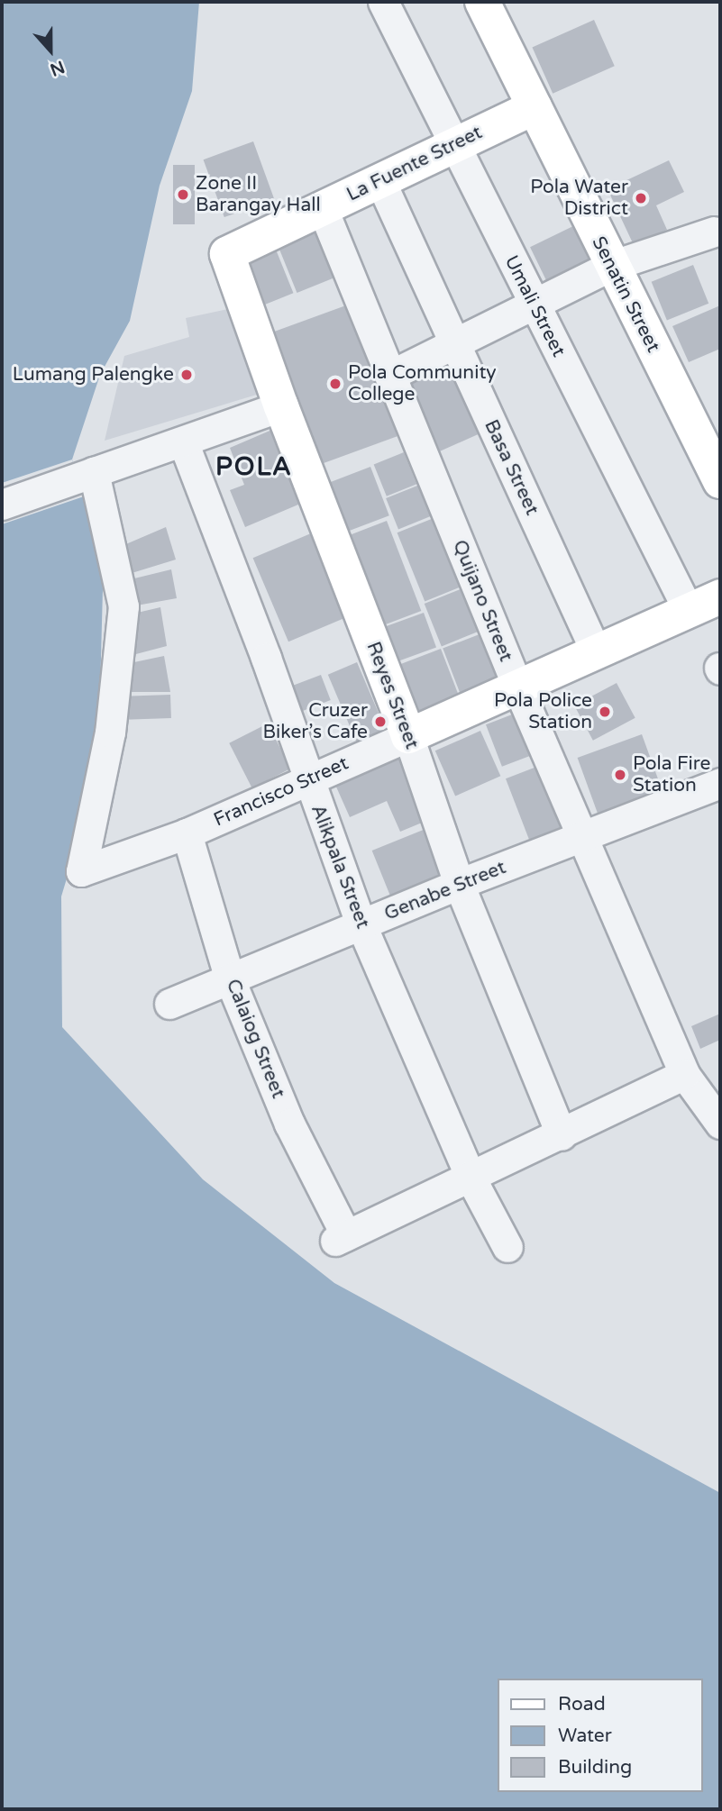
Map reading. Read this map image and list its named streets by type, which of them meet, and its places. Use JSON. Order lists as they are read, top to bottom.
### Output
{
  "streets": {
    "main road": [
      "La Fuente Street",
      "Senatin Street",
      "Reyes Street",
      "Francisco Street"
    ],
    "street": [
      "Umali Street",
      "Basa Street",
      "Quijano Street",
      "Alikpala Street",
      "Genabe Street",
      "Calaiog Street"
    ]
  },
  "crossings": [
    ["La Fuente Street", "Senatin Street"],
    ["La Fuente Street", "Umali Street"],
    ["La Fuente Street", "Basa Street"],
    ["La Fuente Street", "Quijano Street"],
    ["La Fuente Street", "Reyes Street"],
    ["Umali Street", "Francisco Street"],
    ["Basa Street", "Francisco Street"],
    ["Quijano Street", "Francisco Street"],
    ["Quijano Street", "Genabe Street"],
    ["Reyes Street", "Francisco Street"],
    ["Reyes Street", "Genabe Street"],
    ["Francisco Street", "Alikpala Street"],
    ["Francisco Street", "Calaiog Street"],
    ["Alikpala Street", "Genabe Street"],
    ["Alikpala Street", "Calaiog Street"],
    ["Genabe Street", "Calaiog Street"]
  ],
  "districts": ["POLA"],
  "places": [
    "Zone II Barangay Hall",
    "Pola Water District",
    "Lumang Palengke",
    "Pola Community College",
    "Pola Police Station",
    "Cruzer Biker’s Cafe",
    "Pola Fire Station"
  ],
  "legend": ["Road", "Water", "Building"],
  "north": "bottom"
}
